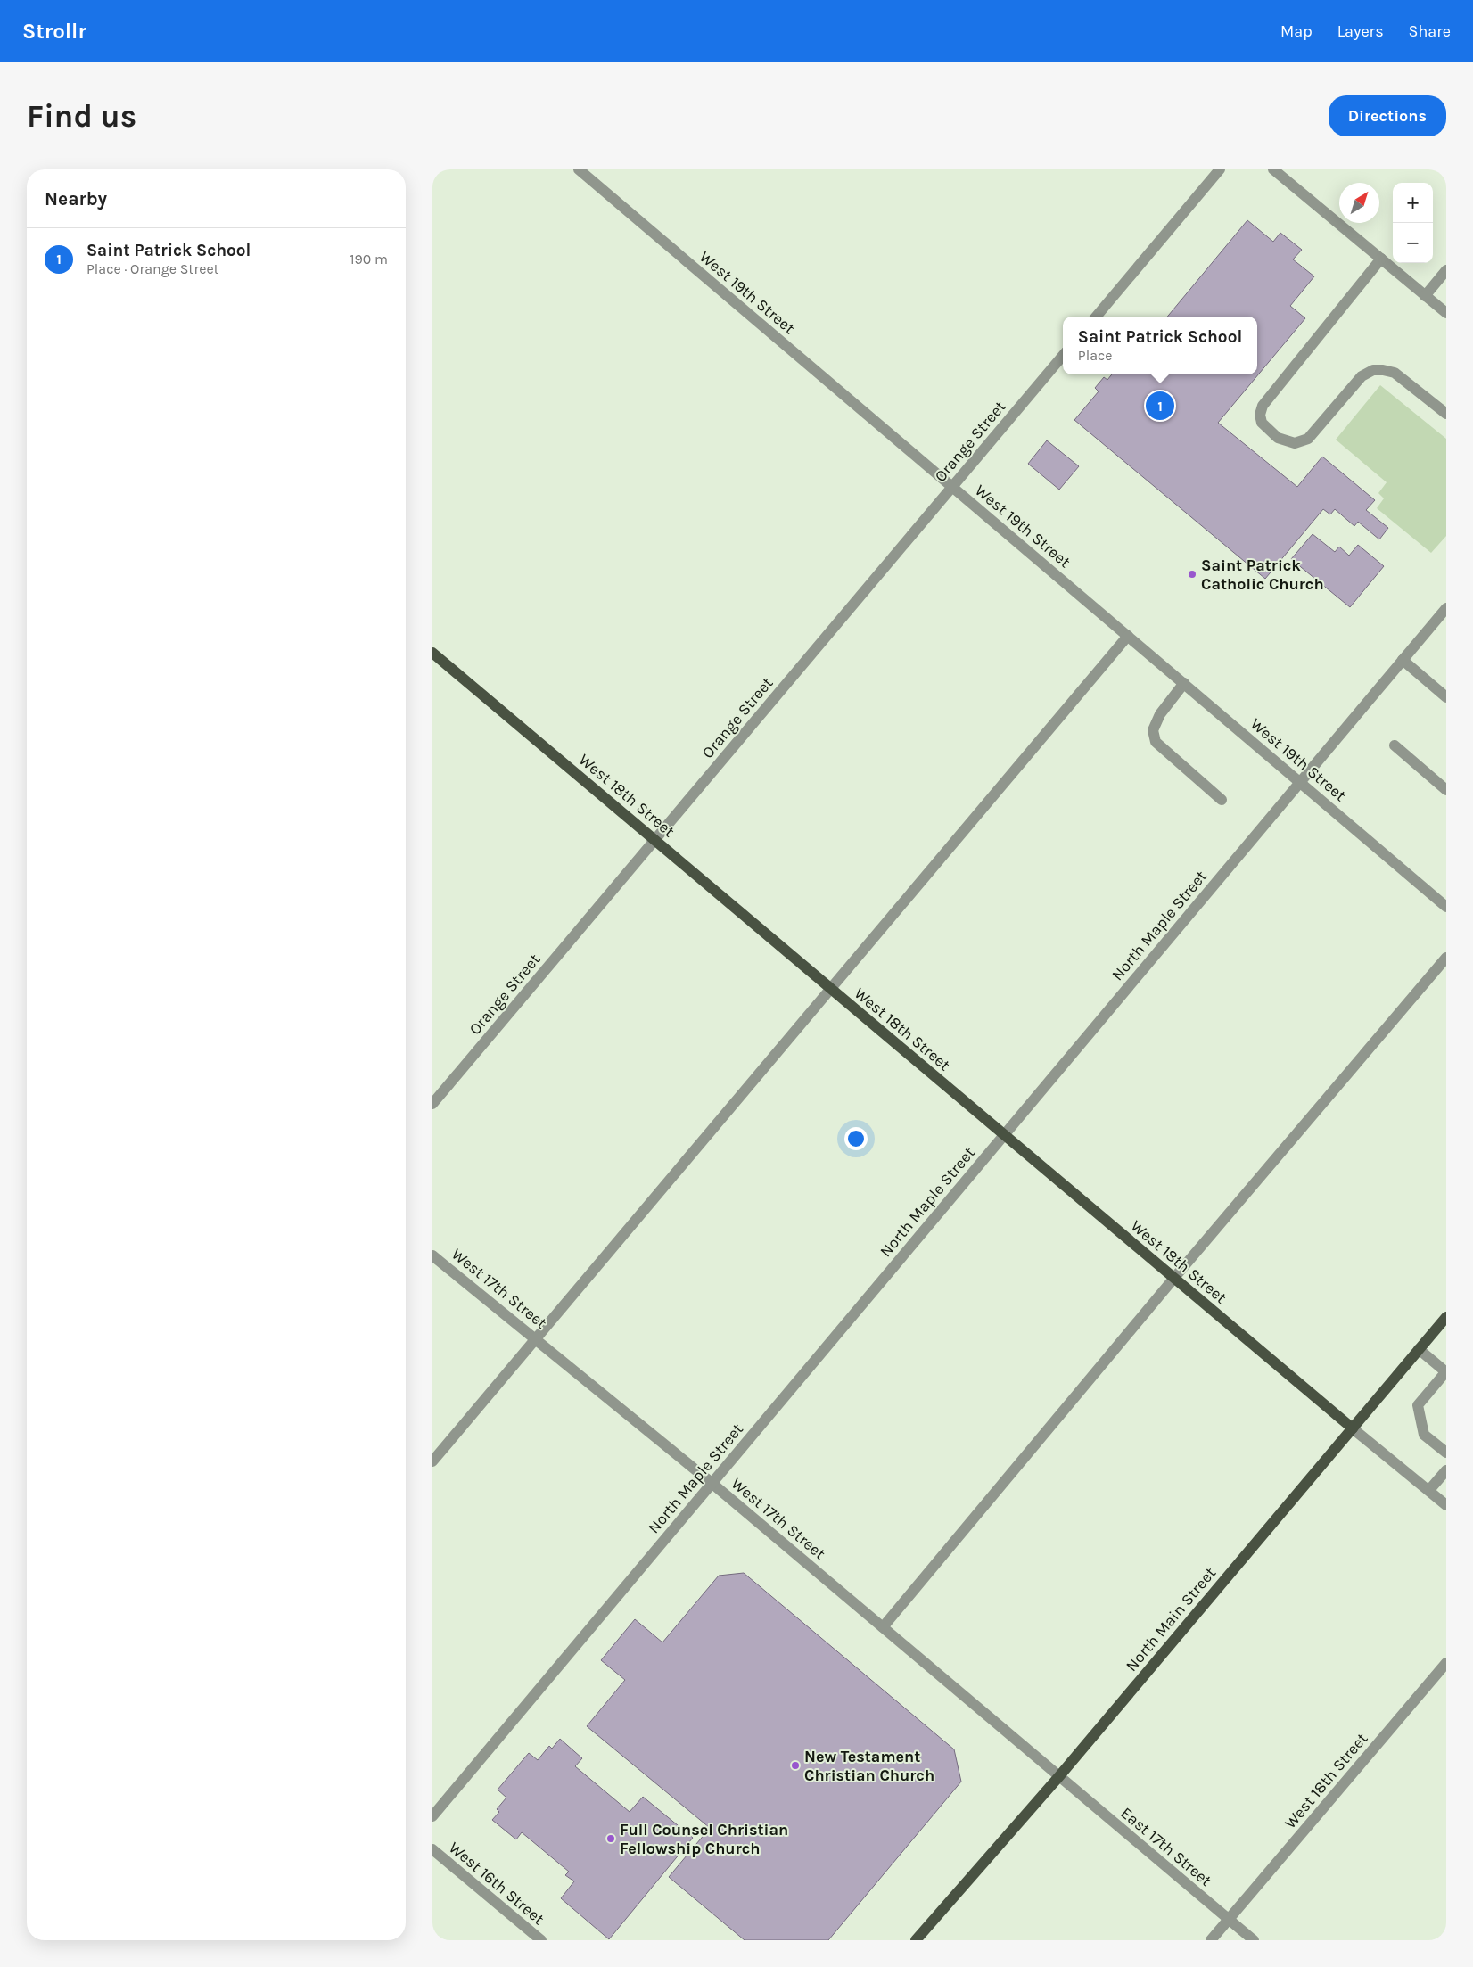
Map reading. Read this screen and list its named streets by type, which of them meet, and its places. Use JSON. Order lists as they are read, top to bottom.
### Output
{
  "streets": {
    "main road": ["West 18th Street", "North Main Street"],
    "street": [
      "West 19th Street",
      "Orange Street",
      "North Maple Street",
      "West 17th Street",
      "East 17th Street",
      "West 16th Street"
    ]
  },
  "crossings": [
    ["West 19th Street", "Orange Street"],
    ["West 19th Street", "North Maple Street"],
    ["Orange Street", "West 18th Street"],
    ["West 18th Street", "North Maple Street"],
    ["West 18th Street", "North Main Street"],
    ["West 18th Street", "East 17th Street"],
    ["North Maple Street", "West 17th Street"],
    ["West 17th Street", "North Main Street"],
    ["West 17th Street", "East 17th Street"],
    ["North Main Street", "East 17th Street"]
  ],
  "places": ["Saint Patrick Catholic Church", "New Testament Christian Church", "Full Counsel Christian Fellowship Church"],
  "north": "top right",
  "page": {
    "header": "Strollr",
    "nav": ["Map", "Layers", "Share"],
    "buttons": "Directions",
    "title": "Find us",
    "heading": "Nearby",
    "map_buttons": ["+", "−"],
    "list": [
      {
        "mark": "1",
        "name": "Saint Patrick School",
        "note": "Place · Orange Street",
        "value": "190 m"
      }
    ],
    "popup": ["Saint Patrick School", "Place"],
    "pins": "1"
  }
}
